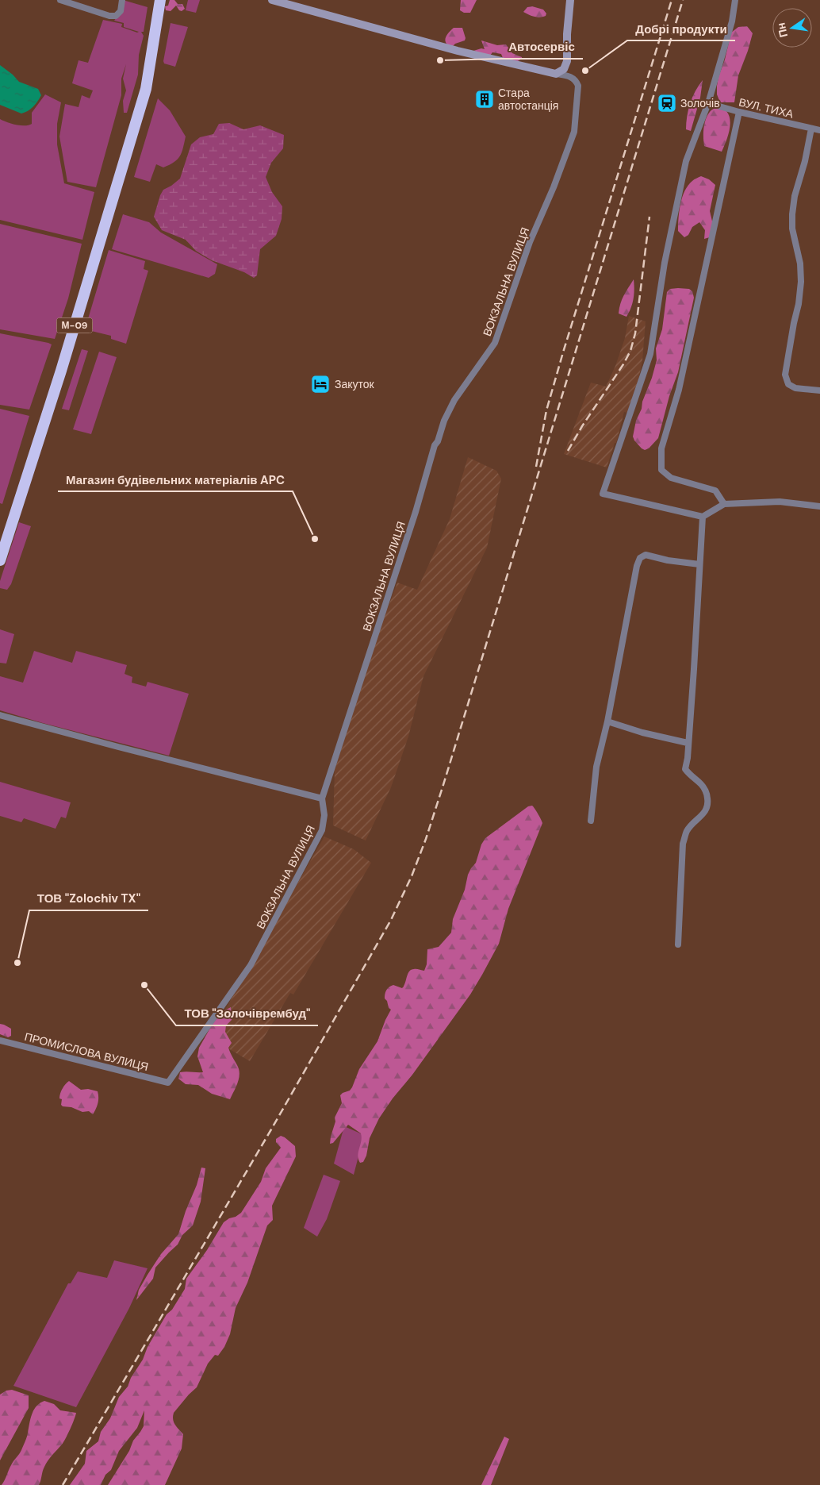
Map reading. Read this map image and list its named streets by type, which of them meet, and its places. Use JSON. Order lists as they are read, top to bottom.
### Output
{
  "streets": {
    "highway": ["М-09"],
    "street": ["ВУЛ. ТИХА", "ВОКЗАЛЬНА ВУЛИЦЯ", "ПРОМИСЛОВА ВУЛИЦЯ"]
  },
  "crossings": [
    ["ВОКЗАЛЬНА ВУЛИЦЯ", "ПРОМИСЛОВА ВУЛИЦЯ"]
  ],
  "places": {
    "other": [
      "Автосервіс",
      "Добрі продукти",
      "Магазин будівельних матеріалів APC",
      "ТОВ \"Zolochiv TX\"",
      "ТОВ \"Золочіврембуд\""
    ],
    "building": ["Стара автостанція"],
    "station": ["Золочів"],
    "hotel": ["Закуток"]
  },
  "north": "left"
}
